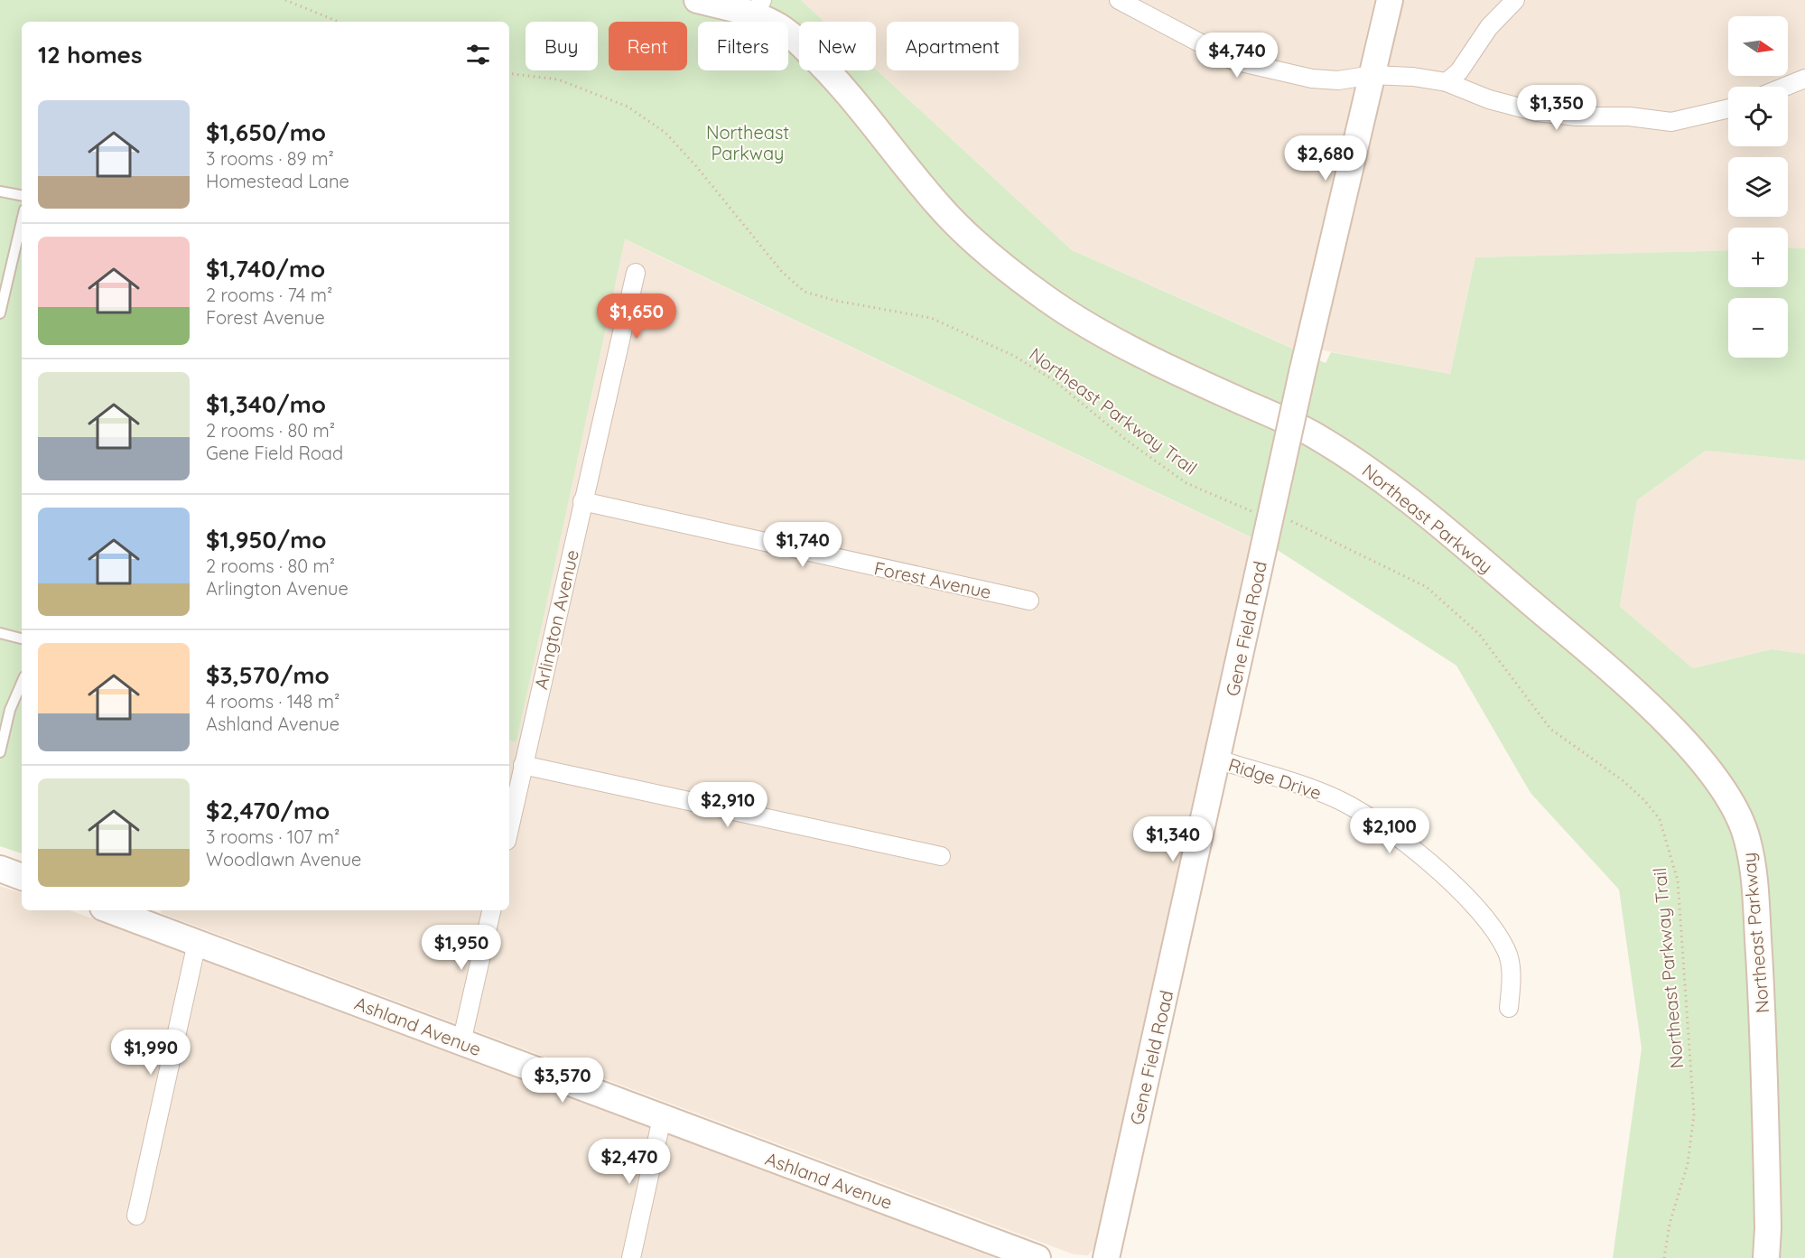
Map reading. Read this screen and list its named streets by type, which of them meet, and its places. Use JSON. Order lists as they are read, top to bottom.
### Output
{
  "streets": {
    "street": [
      "Northeast Parkway",
      "Forest Avenue",
      "Arlington Avenue",
      "Gene Field Road",
      "Ridge Drive",
      "Ashland Avenue"
    ],
    "path": ["Northeast Parkway Trail"]
  },
  "crossings": [
    ["Northeast Parkway Trail", "Gene Field Road"],
    ["Forest Avenue", "Arlington Avenue"],
    ["Gene Field Road", "Ridge Drive"]
  ],
  "parks": ["Northeast Parkway"],
  "north": "right",
  "page": {
    "map_buttons": ["+", "−"],
    "chip": [
      "Buy",
      "Rent",
      "Filters",
      "New",
      "Apartment"
    ],
    "heading": "12 homes",
    "price": [
      "$4,740",
      "$1,350",
      "$2,680",
      "$1,650",
      "$1,740",
      "$2,910",
      "$2,100",
      "$1,340",
      "$1,950",
      "$1,990",
      "$3,570",
      "$2,470"
    ],
    "list": [
      {
        "name": "$1,650/mo",
        "note": "3 rooms · 89 m² · Homestead Lane"
      },
      {
        "name": "$1,740/mo",
        "note": "2 rooms · 74 m² · Forest Avenue"
      },
      {
        "name": "$1,340/mo",
        "note": "2 rooms · 80 m² · Gene Field Road"
      },
      {
        "name": "$1,950/mo",
        "note": "2 rooms · 80 m² · Arlington Avenue"
      },
      {
        "name": "$3,570/mo",
        "note": "4 rooms · 148 m² · Ashland Avenue"
      },
      {
        "name": "$2,470/mo",
        "note": "3 rooms · 107 m² · Woodlawn Avenue"
      }
    ]
  }
}
